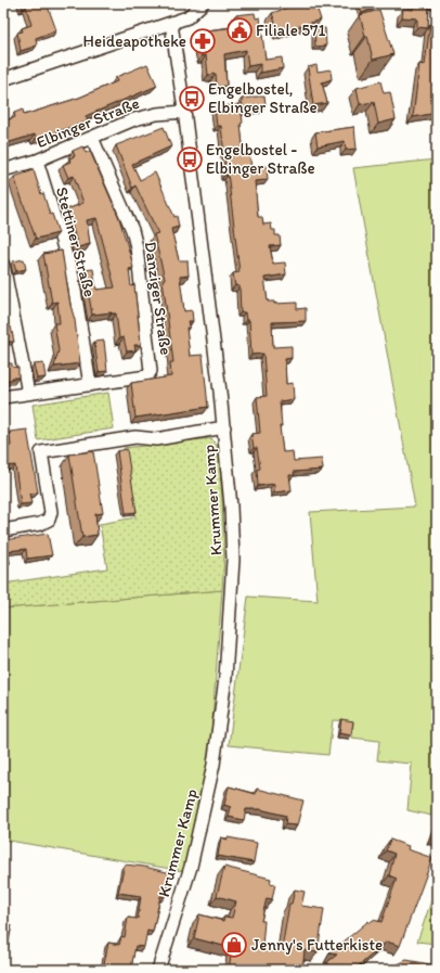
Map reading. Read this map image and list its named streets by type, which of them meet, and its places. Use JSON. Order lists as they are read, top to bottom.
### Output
{
  "streets": {
    "street": [
      "Elbinger Straße",
      "Stettiner Straße",
      "Danziger Straße",
      "Krummer Kamp"
    ]
  },
  "crossings": [
    ["Elbinger Straße", "Stettiner Straße"],
    ["Elbinger Straße", "Danziger Straße"],
    ["Elbinger Straße", "Krummer Kamp"],
    ["Stettiner Straße", "Danziger Straße"]
  ],
  "places": {
    "public building": ["Filiale 571"],
    "pharmacy": ["Heideapotheke"],
    "bus stop": ["Engelbostel, Elbinger Straße", "Engelbostel - Elbinger Straße"],
    "shop": ["Jenny's Futterkiste"]
  }
}
